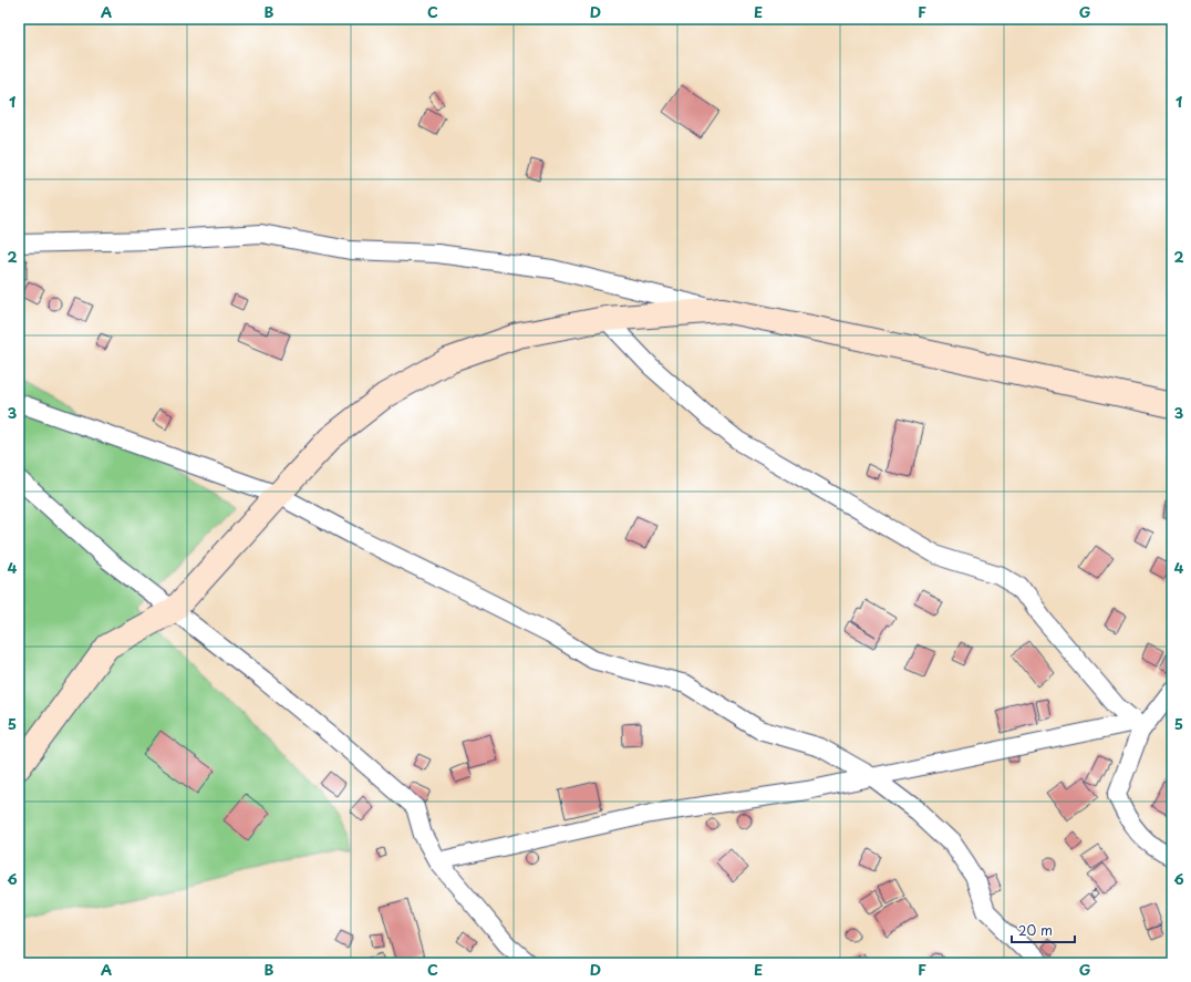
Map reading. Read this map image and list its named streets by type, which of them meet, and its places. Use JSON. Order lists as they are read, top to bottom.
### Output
{
  "scale_bar": "20 m",
  "grid": {
    "columns": [
      "A",
      "B",
      "C",
      "D",
      "E",
      "F",
      "G"
    ],
    "rows": [
      "1",
      "2",
      "3",
      "4",
      "5",
      "6"
    ]
  }
}
